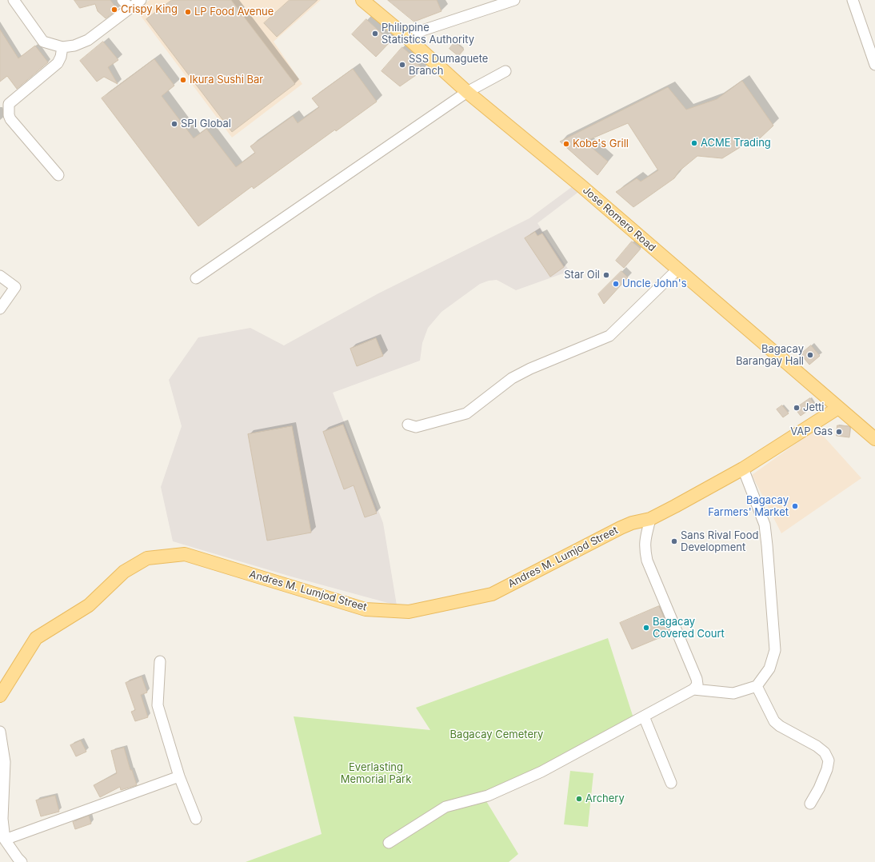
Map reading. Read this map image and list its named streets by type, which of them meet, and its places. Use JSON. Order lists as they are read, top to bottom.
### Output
{
  "streets": {
    "main road": ["Jose Romero Road", "Andres M. Lumjod Street"]
  },
  "crossings": [
    ["Jose Romero Road", "Andres M. Lumjod Street"]
  ],
  "parks": ["Bagacay Cemetery", "Everlasting Memorial Park"],
  "places": [
    "Crispy King",
    "LP Food Avenue",
    "Philippine Statistics Authority",
    "SSS Dumaguete Branch",
    "Ikura Sushi Bar",
    "SPI Global",
    "ACME Trading",
    "Kobe's Grill",
    "Star Oil",
    "Uncle John's",
    "Bagacay Barangay Hall",
    "Jetti",
    "VAP Gas",
    "Bagacay Farmers' Market",
    "Sans Rival Food Development",
    "Bagacay Covered Court",
    "Archery"
  ]
}
